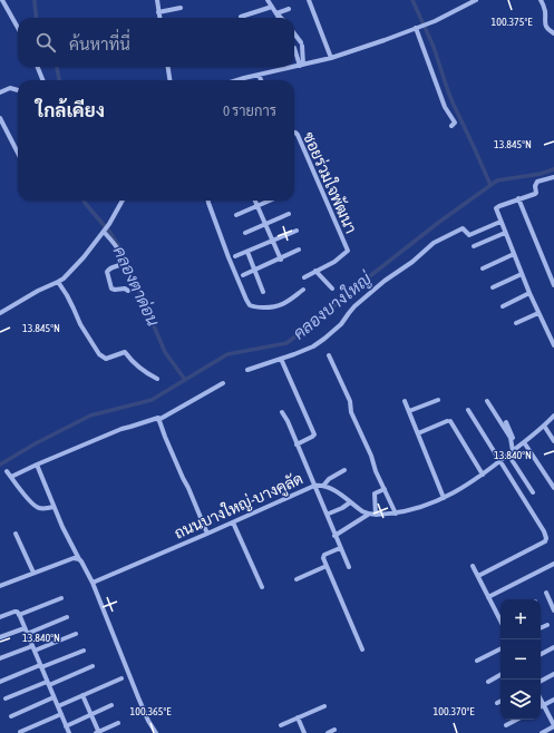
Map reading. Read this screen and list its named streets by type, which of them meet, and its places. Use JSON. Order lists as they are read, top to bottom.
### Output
{
  "streets": {
    "street": ["ซอยร่วมใจพัฒนา", "ถนนบางใหญ่-บางคูลัด"]
  },
  "water": ["คลองตาด่อน", "คลองบางใหญ่"],
  "page": {
    "search": "ค้นหาที่นี่",
    "heading": ["ใกล้เคียง", "0 รายการ"],
    "map_buttons": ["+", "−"]
  },
  "coordinates": [
    "100.375°E",
    "13.845°N",
    "13.840°N",
    "100.365°E",
    "100.370°E"
  ]
}
